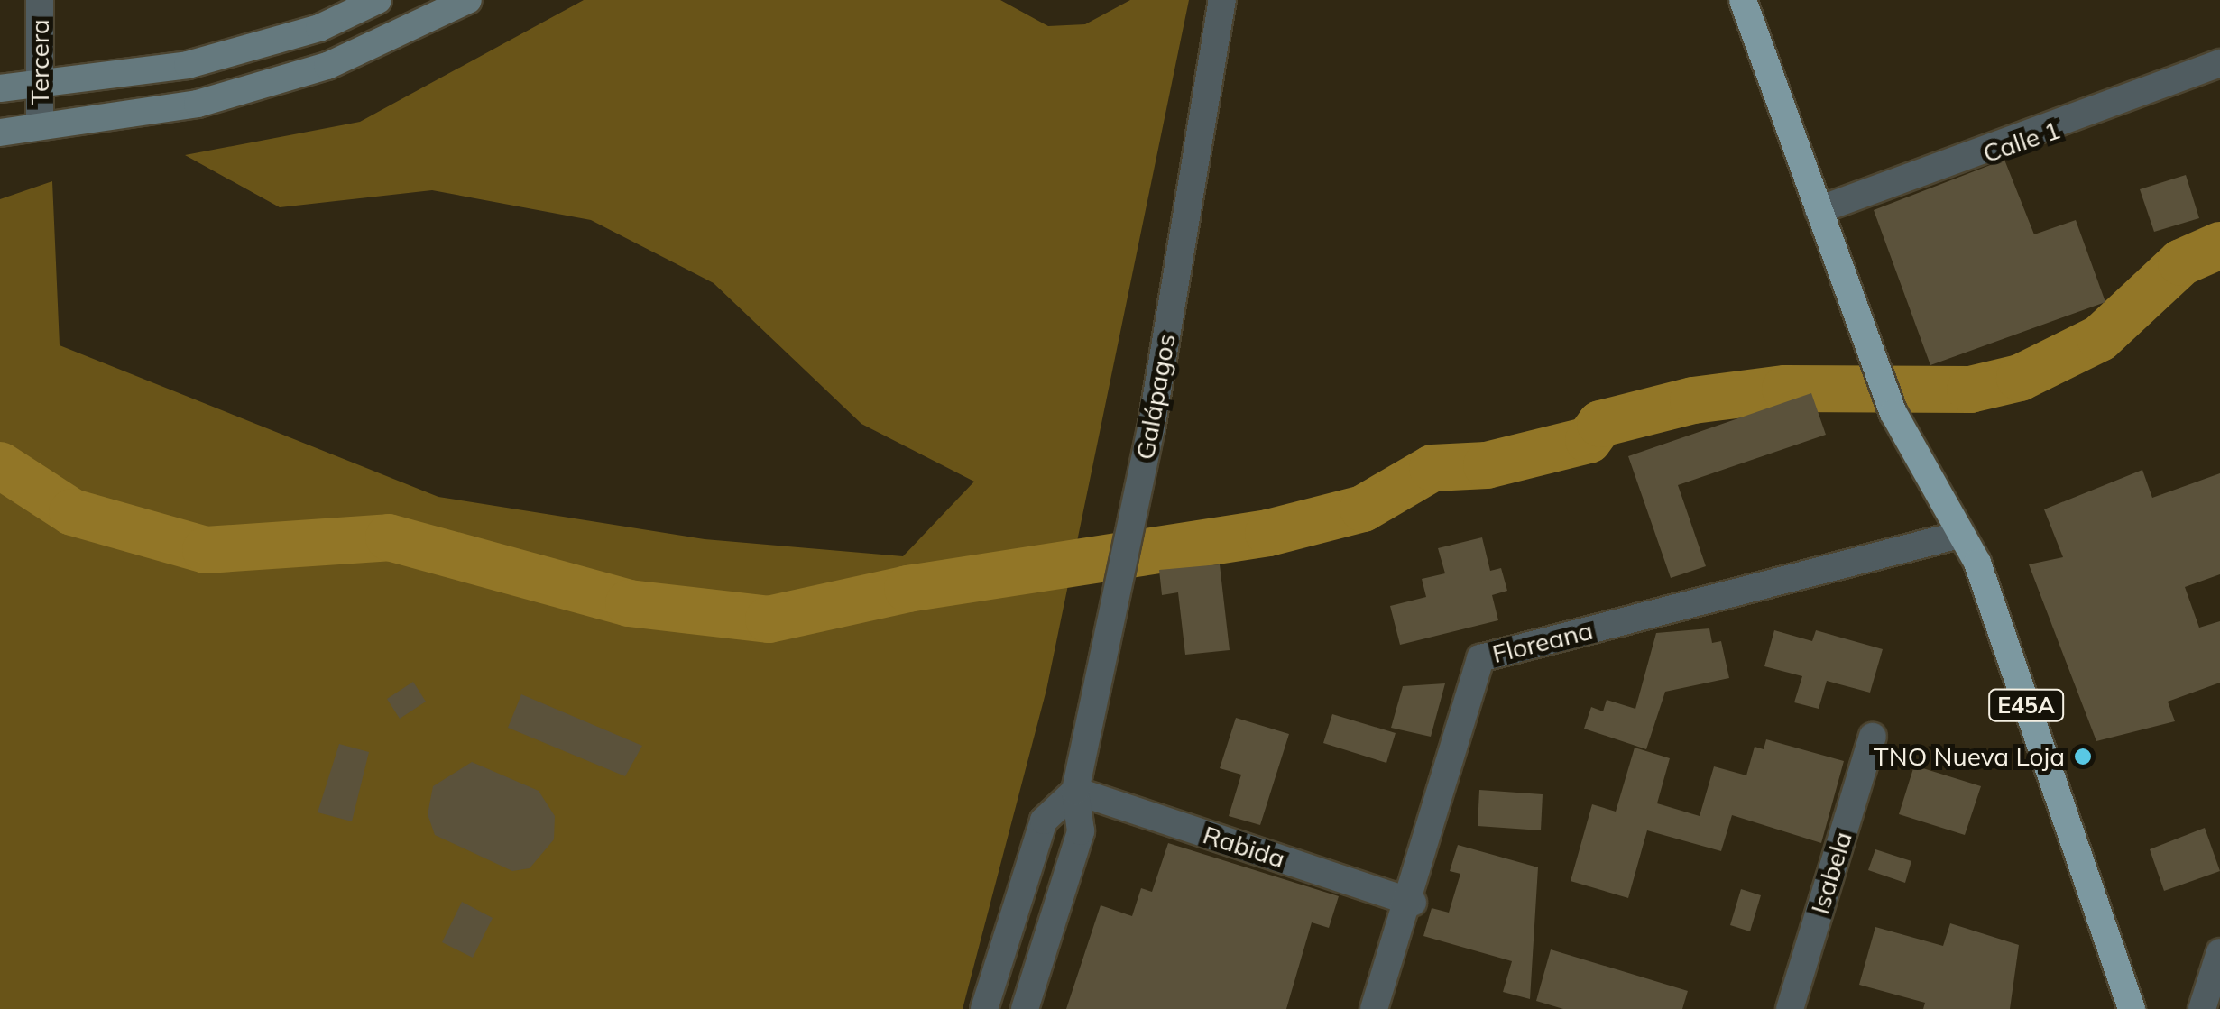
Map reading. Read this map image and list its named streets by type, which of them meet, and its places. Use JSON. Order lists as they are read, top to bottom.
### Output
{
  "streets": {
    "highway": ["E45A"],
    "street": [
      "Tercera",
      "Calle 1",
      "Galápagos",
      "Floreana",
      "Rabida",
      "Isabela"
    ]
  },
  "crossings": [
    ["Calle 1", "E45A"],
    ["Galápagos", "Rabida"],
    ["Floreana", "E45A"],
    ["Floreana", "Rabida"]
  ],
  "places": ["TNO Nueva Loja"]
}
